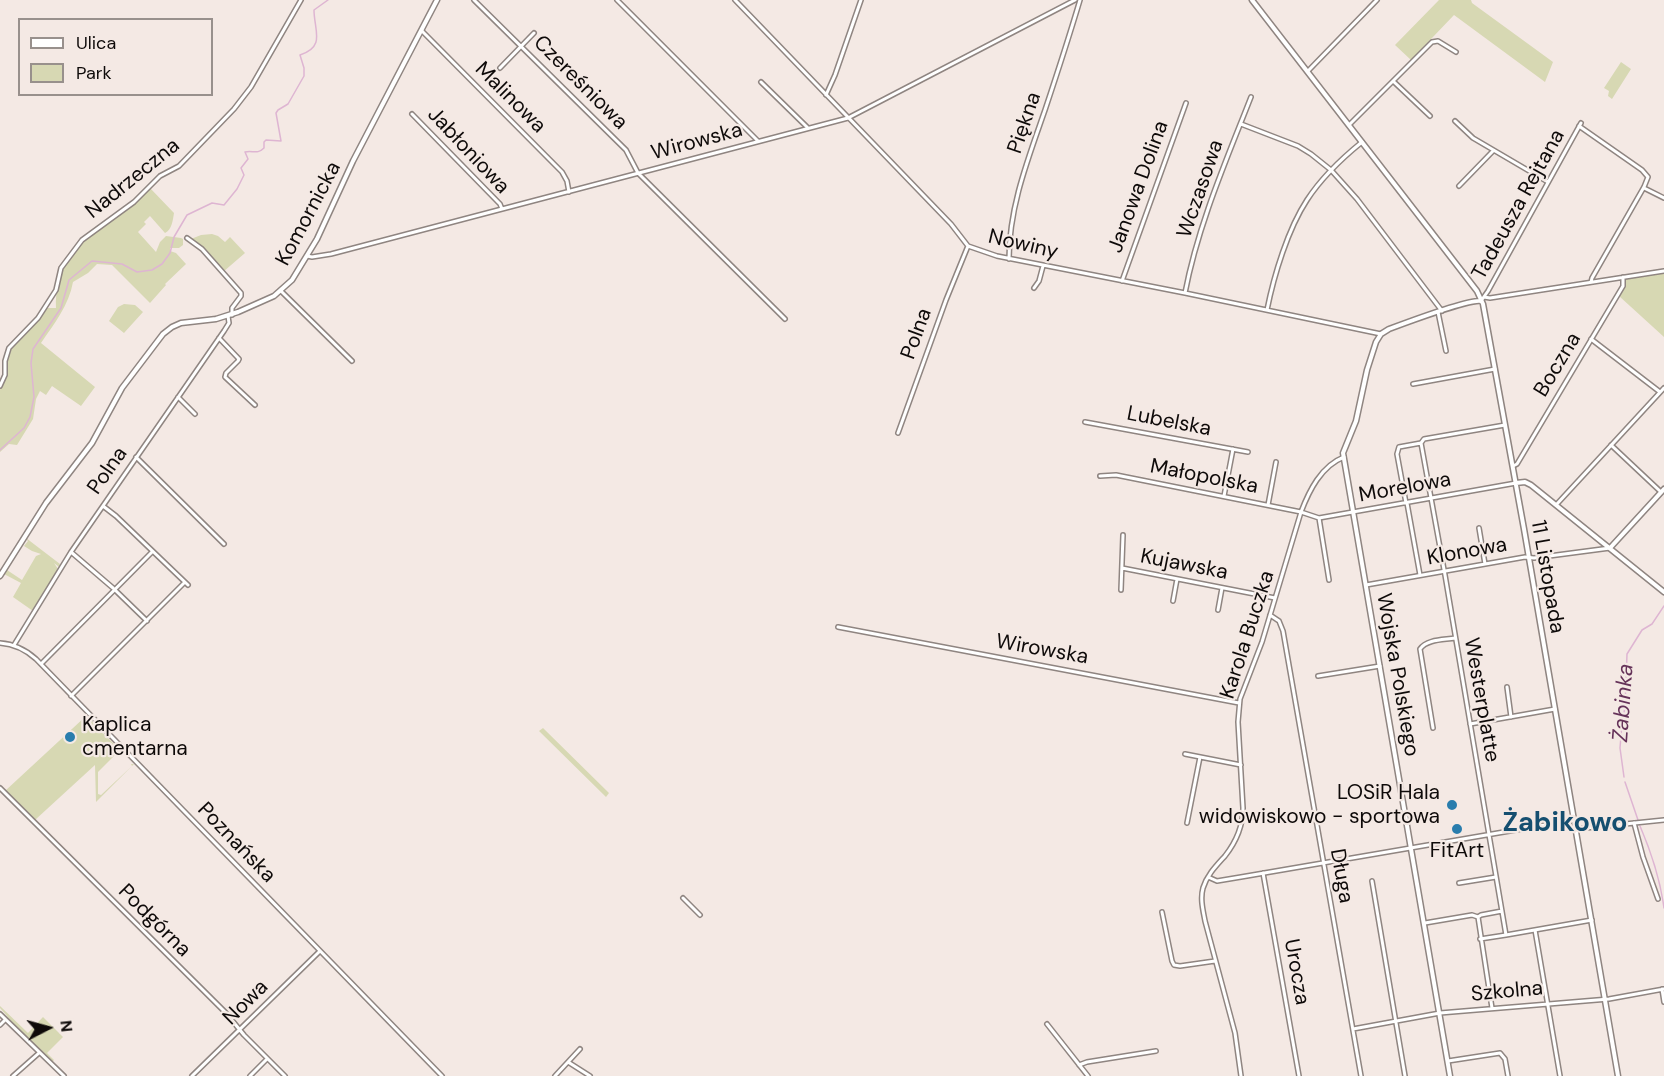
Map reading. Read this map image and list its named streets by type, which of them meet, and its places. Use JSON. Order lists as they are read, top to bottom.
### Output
{
  "streets": {
    "street": [
      "Czereśniowa",
      "Malinowa",
      "Piękna",
      "Wirowska",
      "Jabłoniowa",
      "Nadrzeczna",
      "Janowa Dolina",
      "Wczasowa",
      "Tadeusza Rejtana",
      "Komornicka",
      "Nowiny",
      "Polna",
      "Boczna",
      "Lubelska",
      "Małopolska",
      "Morelowa",
      "Klonowa",
      "Kujawska",
      "11 Listopada",
      "Karola Buczka",
      "Wojska Polskiego",
      "Westerplatte",
      "Poznańska",
      "Długa",
      "Podgórna",
      "Urocza",
      "Szkolna",
      "Nowa"
    ]
  },
  "crossings": [
    ["Czereśniowa", "Wirowska"],
    ["Malinowa", "Wirowska"],
    ["Malinowa", "Komornicka"],
    ["Piękna", "Nowiny"],
    ["Wirowska", "Jabłoniowa"],
    ["Wirowska", "Komornicka"],
    ["Wirowska", "Nowiny"],
    ["Wirowska", "Karola Buczka"],
    ["Janowa Dolina", "Nowiny"],
    ["Wczasowa", "Nowiny"],
    ["Tadeusza Rejtana", "11 Listopada"],
    ["Komornicka", "Polna"],
    ["Nowiny", "Polna"],
    ["Polna", "Poznańska"],
    ["Boczna", "11 Listopada"],
    ["Małopolska", "Morelowa"],
    ["Małopolska", "Karola Buczka"],
    ["Morelowa", "11 Listopada"],
    ["Morelowa", "Karola Buczka"],
    ["Morelowa", "Wojska Polskiego"],
    ["Morelowa", "Westerplatte"],
    ["Klonowa", "11 Listopada"],
    ["Klonowa", "Wojska Polskiego"],
    ["Klonowa", "Westerplatte"],
    ["Kujawska", "Karola Buczka"],
    ["11 Listopada", "Szkolna"],
    ["Karola Buczka", "Wojska Polskiego"],
    ["Karola Buczka", "Długa"],
    ["Wojska Polskiego", "Szkolna"],
    ["Poznańska", "Nowa"],
    ["Długa", "Szkolna"],
    ["Podgórna", "Nowa"]
  ],
  "districts": ["Żabikowo"],
  "water": ["Żabinka"],
  "places": ["Kaplica cmentarna", "LOSiR Hala widowiskowo - sportowa", "FitArt"],
  "legend": ["Ulica", "Park"],
  "north": "right"
}
